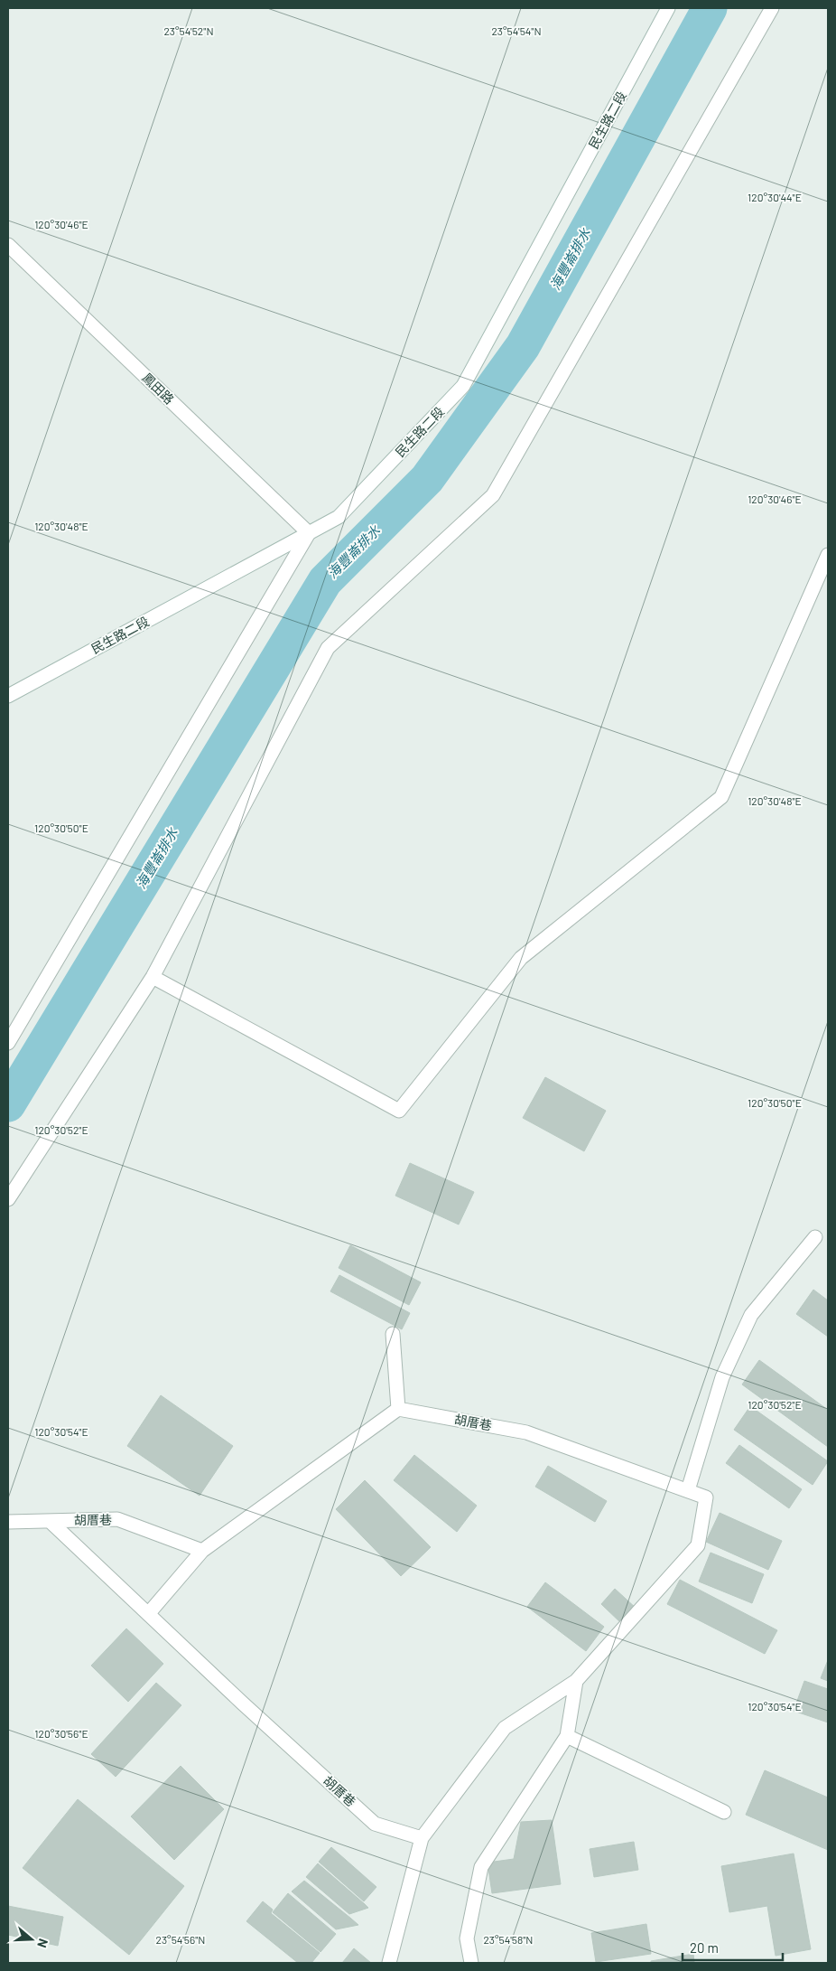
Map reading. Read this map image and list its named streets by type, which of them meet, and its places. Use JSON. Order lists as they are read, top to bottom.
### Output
{
  "streets": {
    "street": ["民生路二段", "鳳田路", "胡厝巷"]
  },
  "crossings": [
    ["民生路二段", "鳳田路"]
  ],
  "water": ["海豐崙排水"],
  "scale_bar": "20 m",
  "north": "right",
  "coordinates": [
    "23°54'54\"N",
    "23°54'52\"N",
    "120°30'44\"E",
    "120°30'46\"E",
    "120°30'48\"E",
    "120°30'50\"E",
    "120°30'52\"E",
    "120°30'54\"E",
    "120°30'56\"E",
    "23°54'56\"N",
    "23°54'58\"N"
  ]
}
